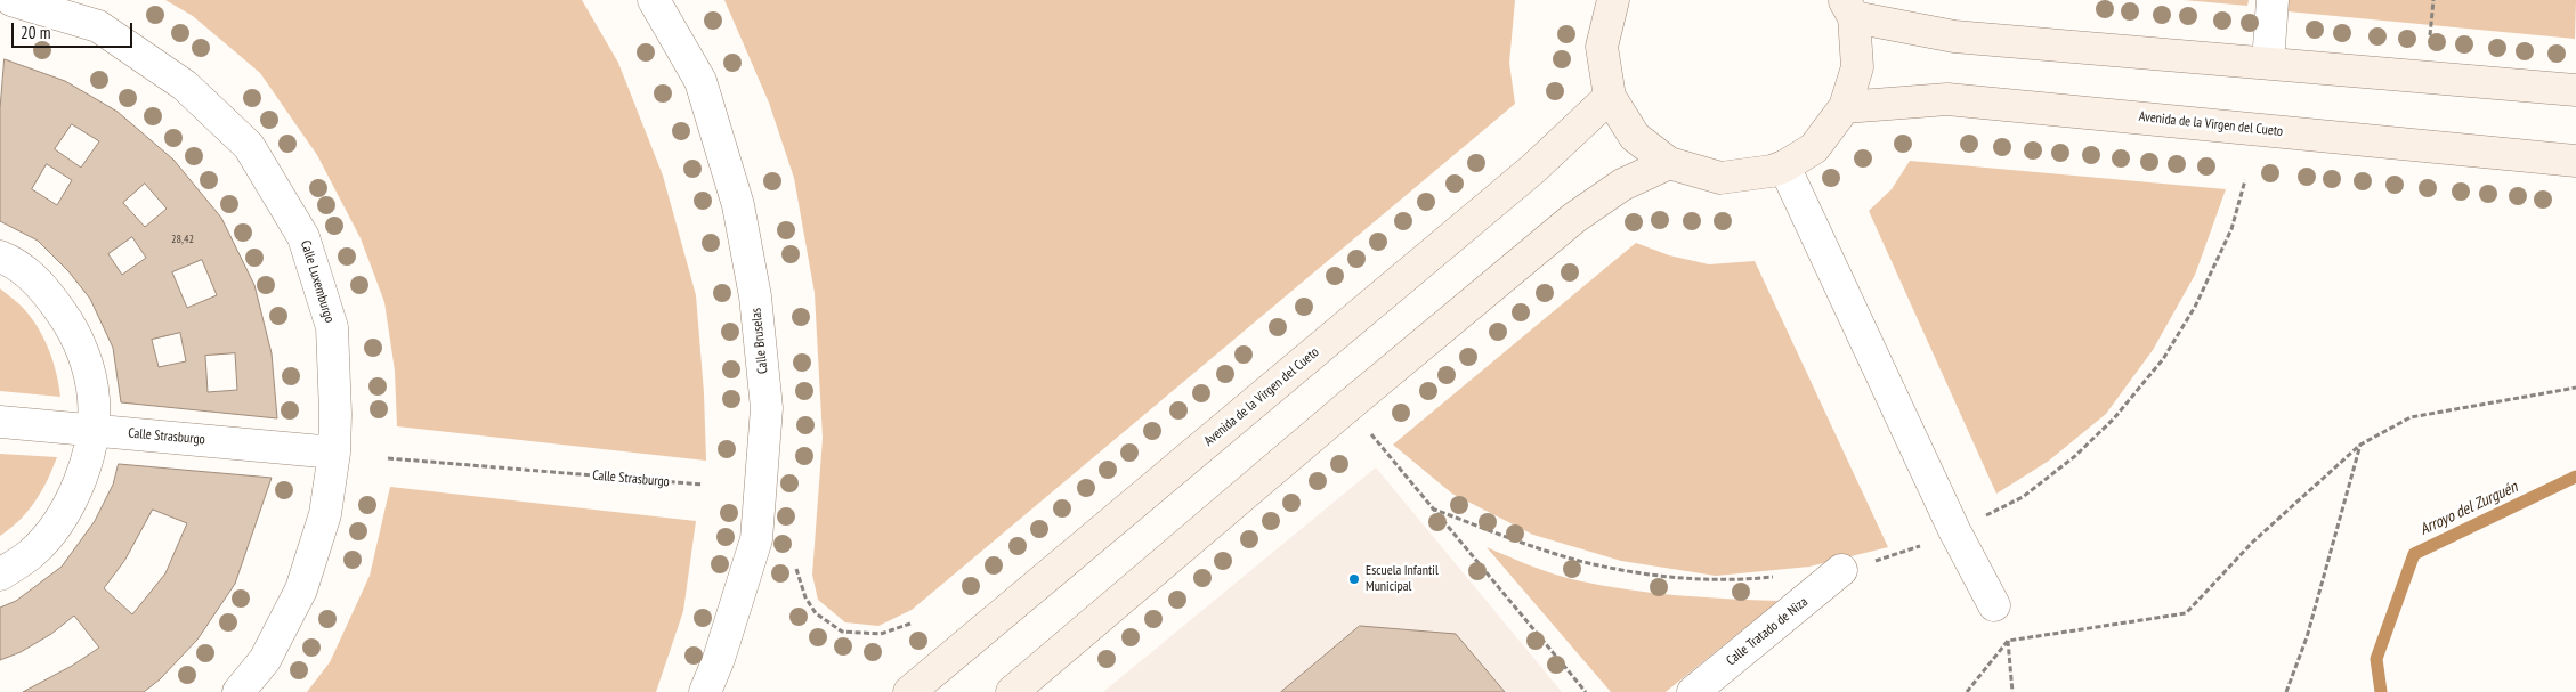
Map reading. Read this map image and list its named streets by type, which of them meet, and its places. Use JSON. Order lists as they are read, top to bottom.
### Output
{
  "streets": {
    "main road": ["Avenida de la Virgen del Cueto"],
    "street": [
      "Calle Luxemburgo",
      "Calle Bruselas",
      "Calle Strasburgo",
      "Calle Tratado de Niza"
    ]
  },
  "crossings": [
    ["Calle Luxemburgo", "Calle Strasburgo"]
  ],
  "water": ["Arroyo del Zurguén"],
  "places": ["Escuela Infantil Municipal"],
  "house_numbers": ["28,42"],
  "scale_bar": "20 m"
}
